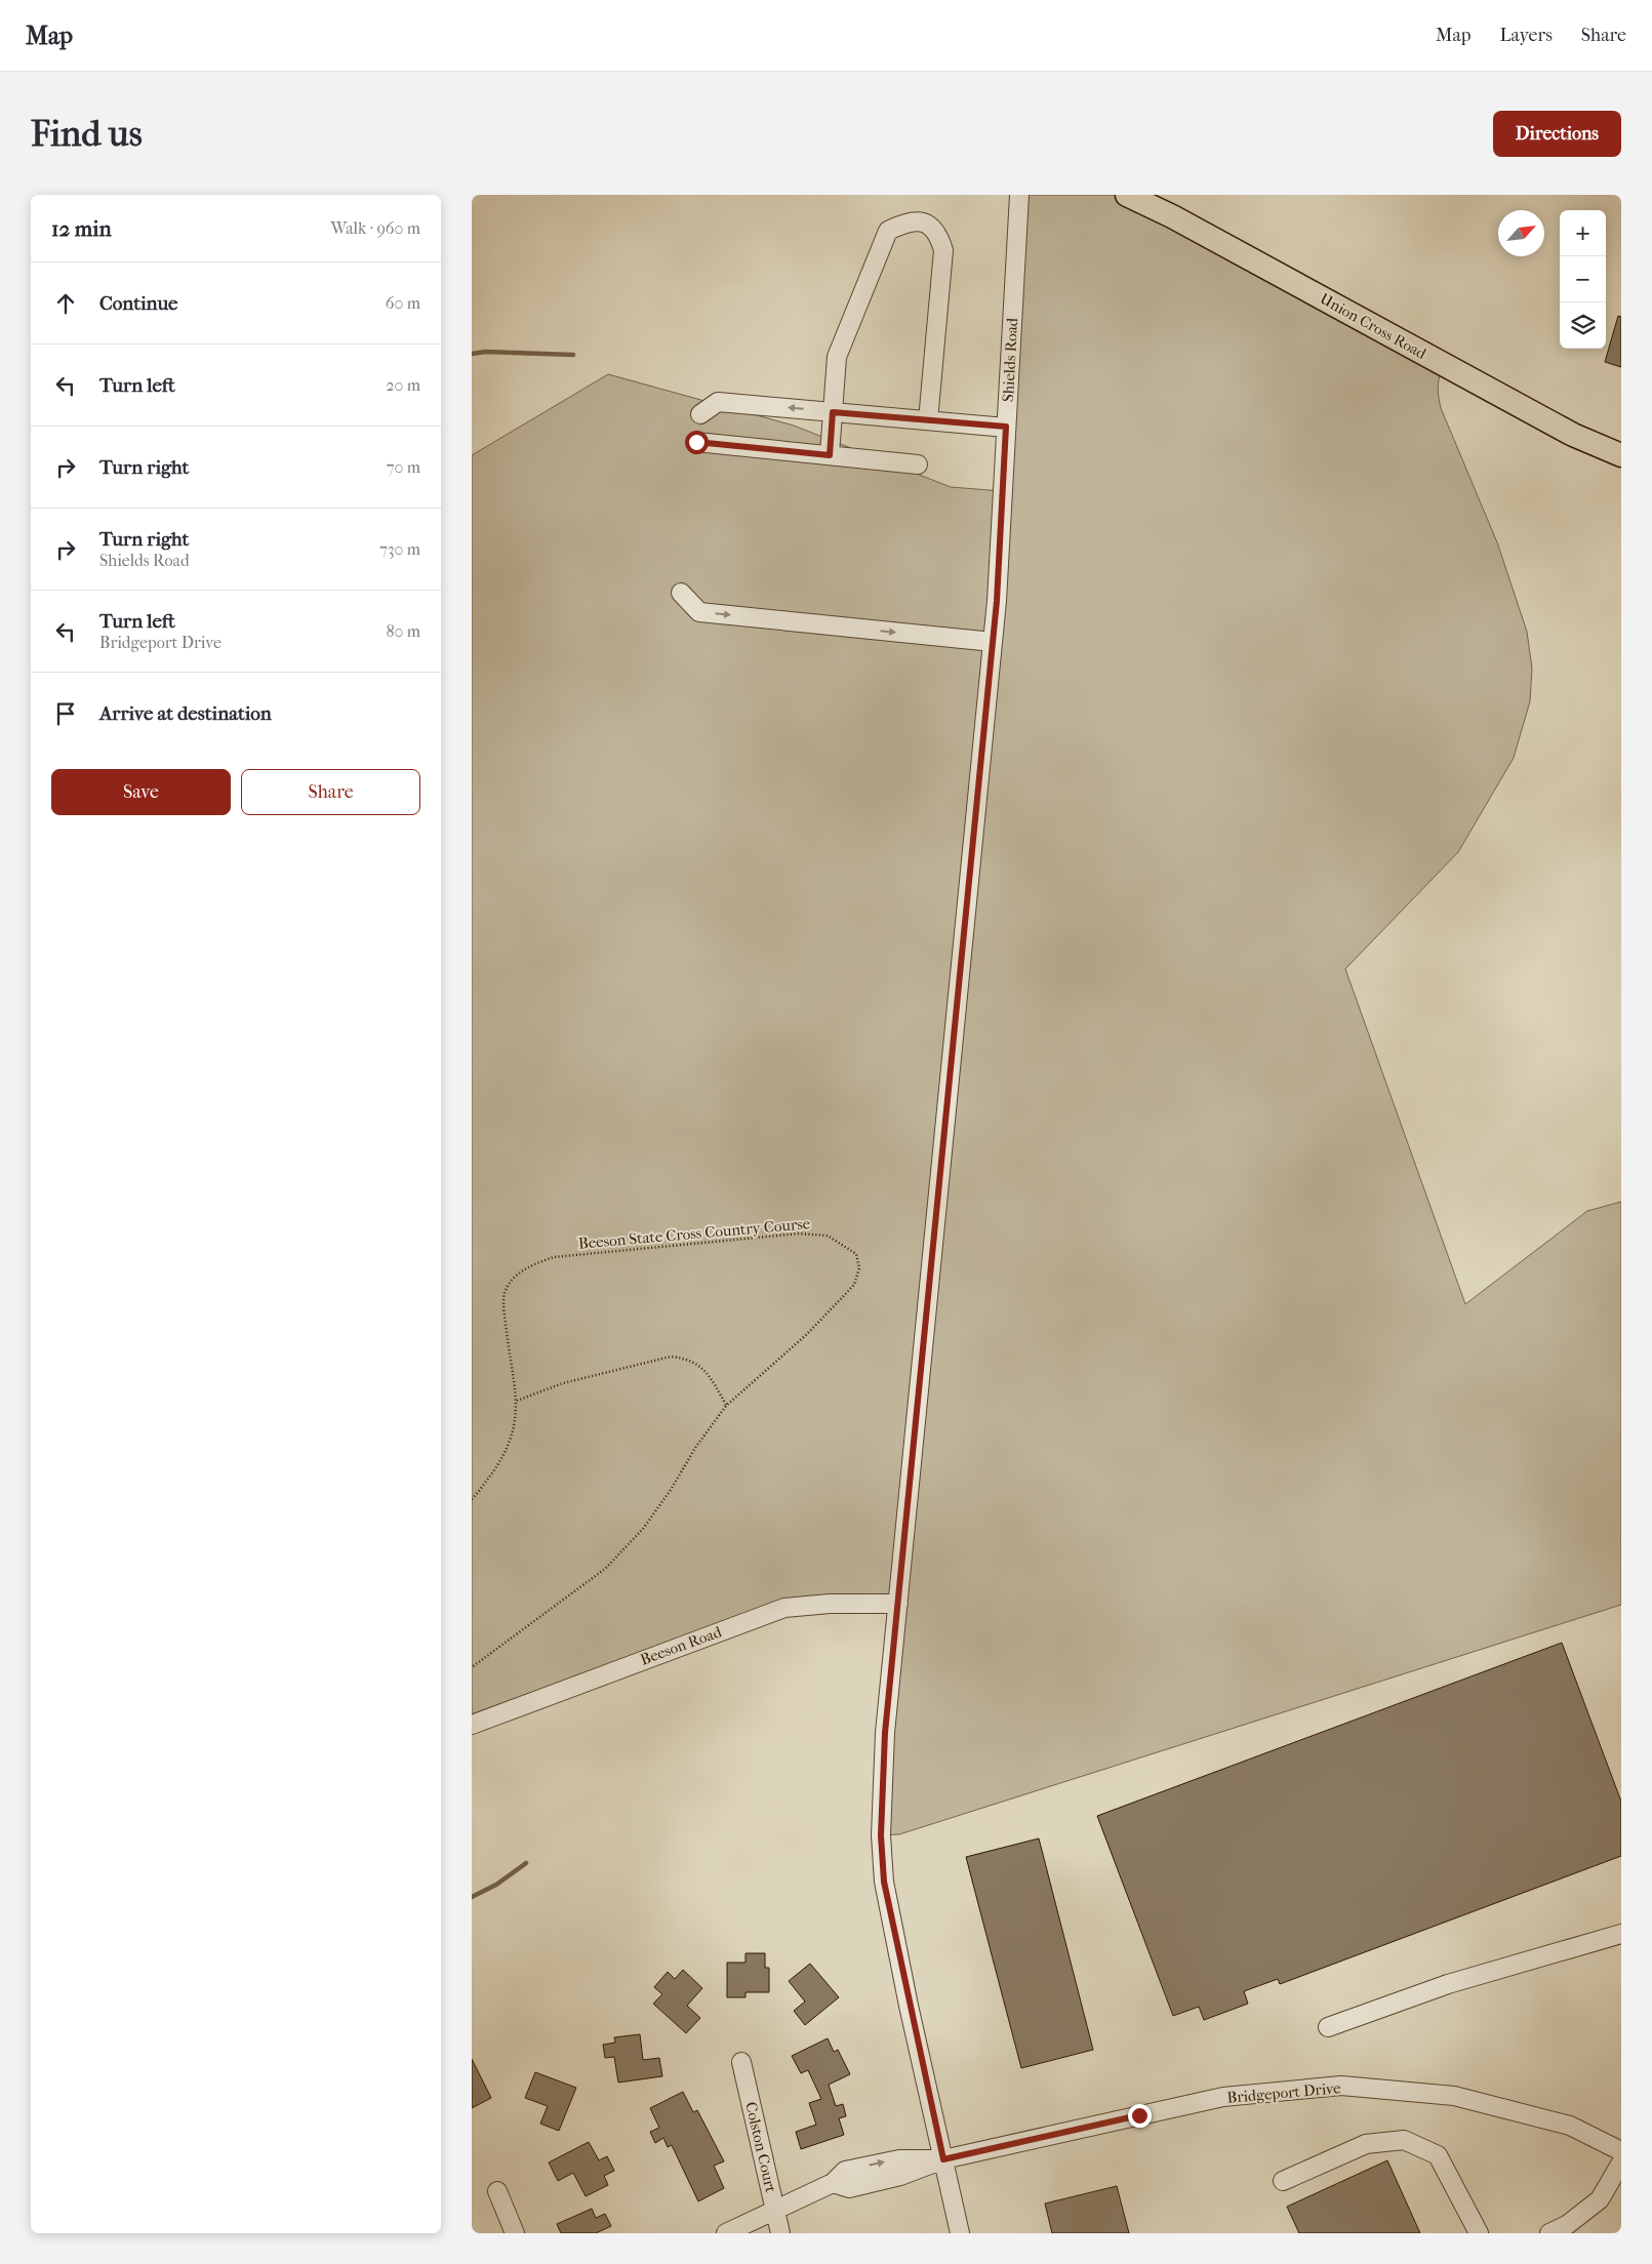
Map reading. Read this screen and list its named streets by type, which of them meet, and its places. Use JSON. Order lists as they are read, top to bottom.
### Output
{
  "streets": {
    "main road": ["Union Cross Road"],
    "street": [
      "Shields Road",
      "Beeson Road",
      "Bridgeport Drive",
      "Colston Court"
    ],
    "path": ["Beeson State Cross Country Course"]
  },
  "crossings": [
    ["Shields Road", "Beeson Road"],
    ["Shields Road", "Bridgeport Drive"],
    ["Bridgeport Drive", "Colston Court"]
  ],
  "north": "top right",
  "page": {
    "header": "Map",
    "nav": ["Map", "Layers", "Share"],
    "buttons": [
      "Directions",
      ["Save", "Share"]
    ],
    "title": "Find us",
    "heading": ["12 min", "Walk · 960 m"],
    "map_buttons": ["+", "−"],
    "list": [
      ["Continue", "60 m"],
      ["Turn left", "20 m"],
      ["Turn right", "70 m"],
      ["Turn right", "Shields Road", "730 m"],
      ["Turn left", "Bridgeport Drive", "80 m"],
      "Arrive at destination"
    ]
  }
}
